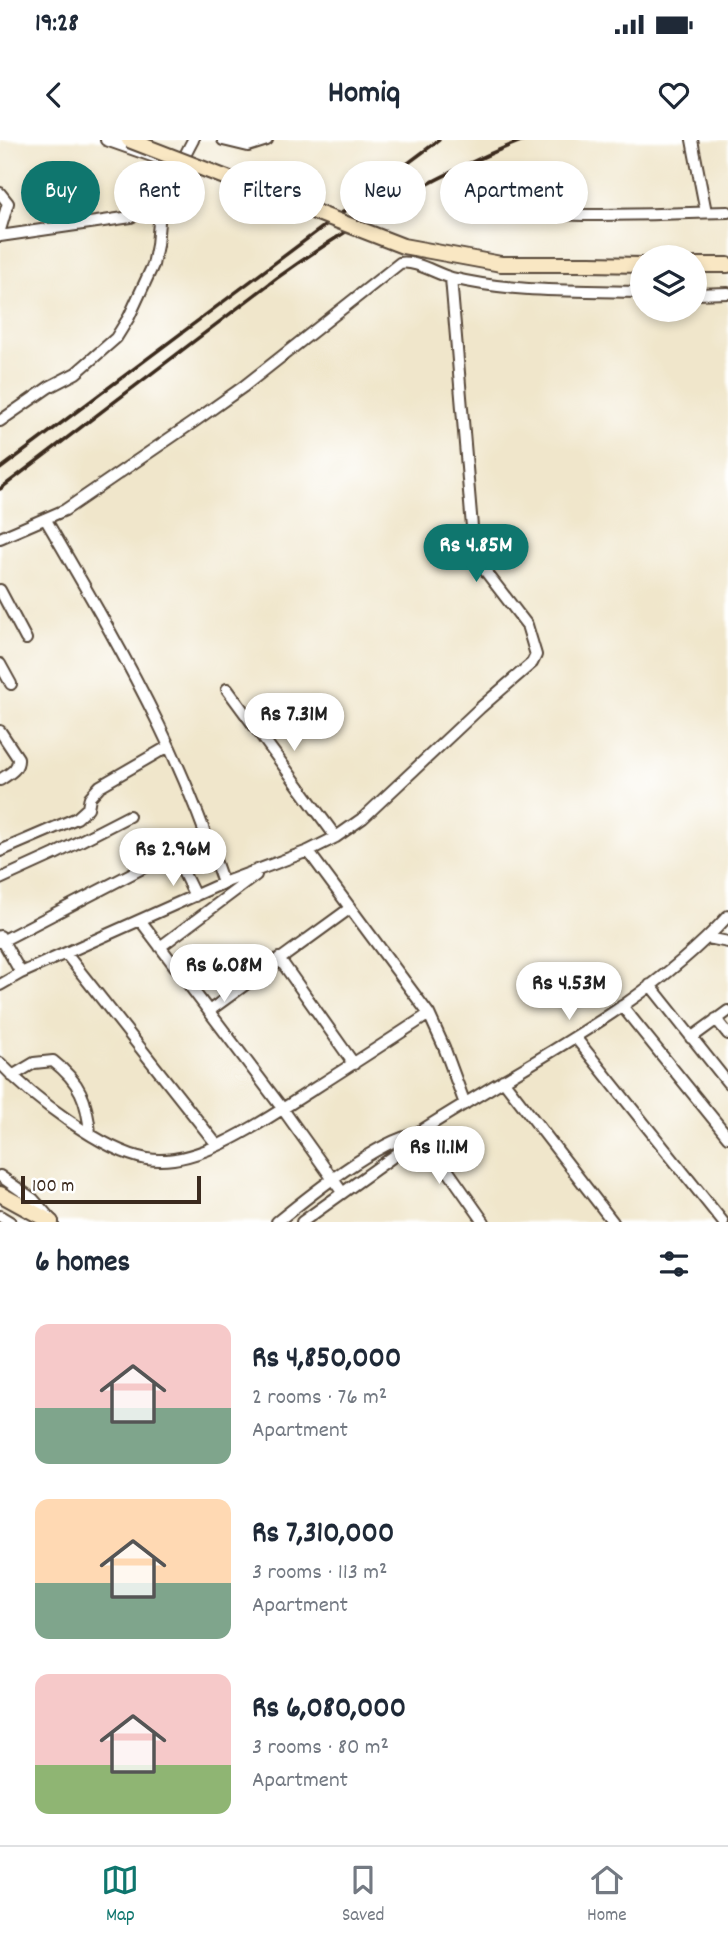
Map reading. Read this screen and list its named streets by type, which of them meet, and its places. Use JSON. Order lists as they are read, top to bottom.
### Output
{
  "scale_bar": "100 m",
  "page": {
    "status": "19:28",
    "header": "Homiq",
    "chip": [
      "Buy",
      "Rent",
      "Filters",
      "New",
      "Apartment"
    ],
    "price": [
      "Rs 4.85M",
      "Rs 7.31M",
      "Rs 2.96M",
      "Rs 6.08M",
      "Rs 4.53M",
      "Rs 11.1M"
    ],
    "scale": "100 m",
    "heading": "6 homes",
    "list": [
      {
        "name": "Rs 4,850,000",
        "note": "2 rooms · 76 m² · Apartment"
      },
      {
        "name": "Rs 7,310,000",
        "note": "3 rooms · 113 m² · Apartment"
      },
      {
        "name": "Rs 6,080,000",
        "note": "3 rooms · 80 m² · Apartment"
      }
    ],
    "tabs": ["Map", "Saved", "Home"]
  }
}
